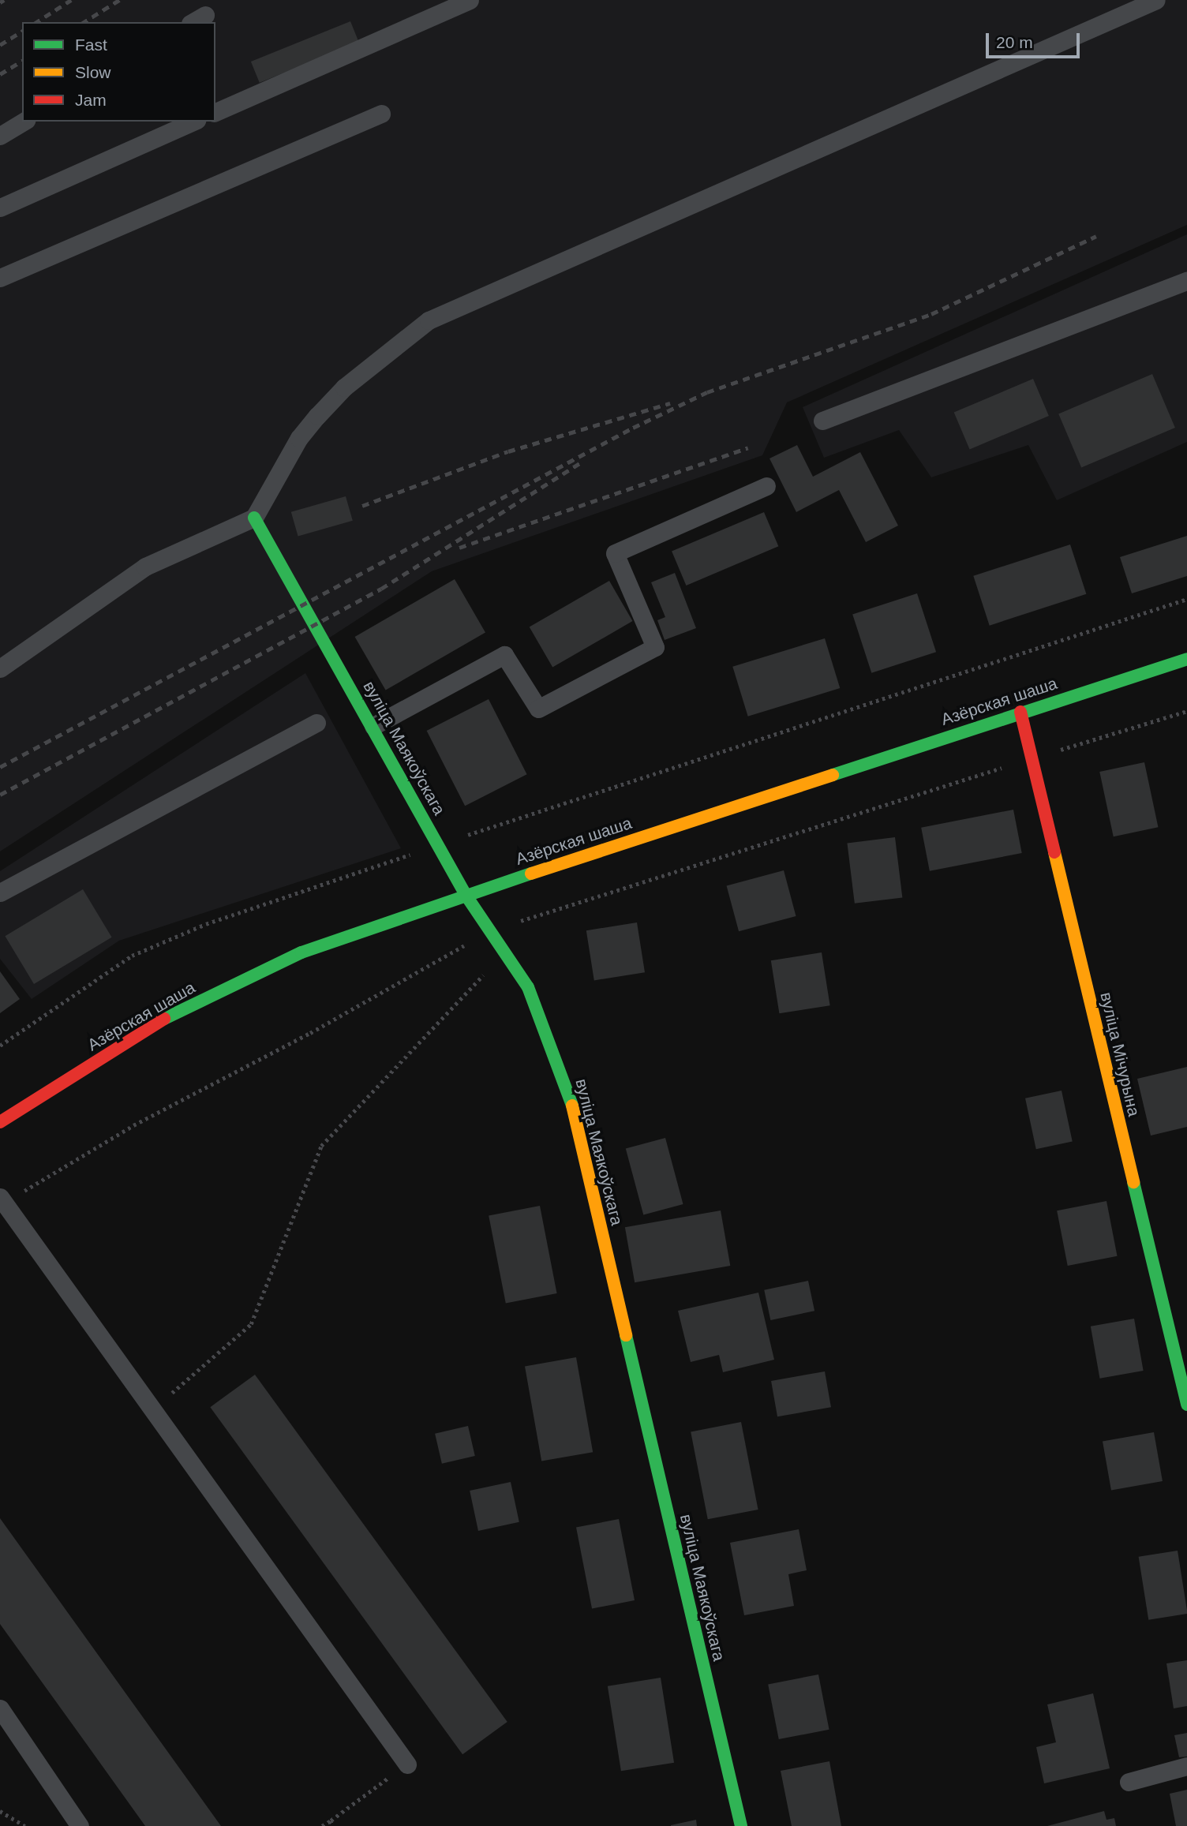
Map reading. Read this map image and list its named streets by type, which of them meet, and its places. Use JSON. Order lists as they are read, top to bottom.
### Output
{
  "streets": {
    "street": ["Азёрская шаша", "вуліца Маякоўскага", "вуліца Мічурына"]
  },
  "crossings": [
    ["Азёрская шаша", "вуліца Маякоўскага"],
    ["Азёрская шаша", "вуліца Мічурына"]
  ],
  "legend": ["Fast", "Slow", "Jam"],
  "scale_bar": "20 m"
}
